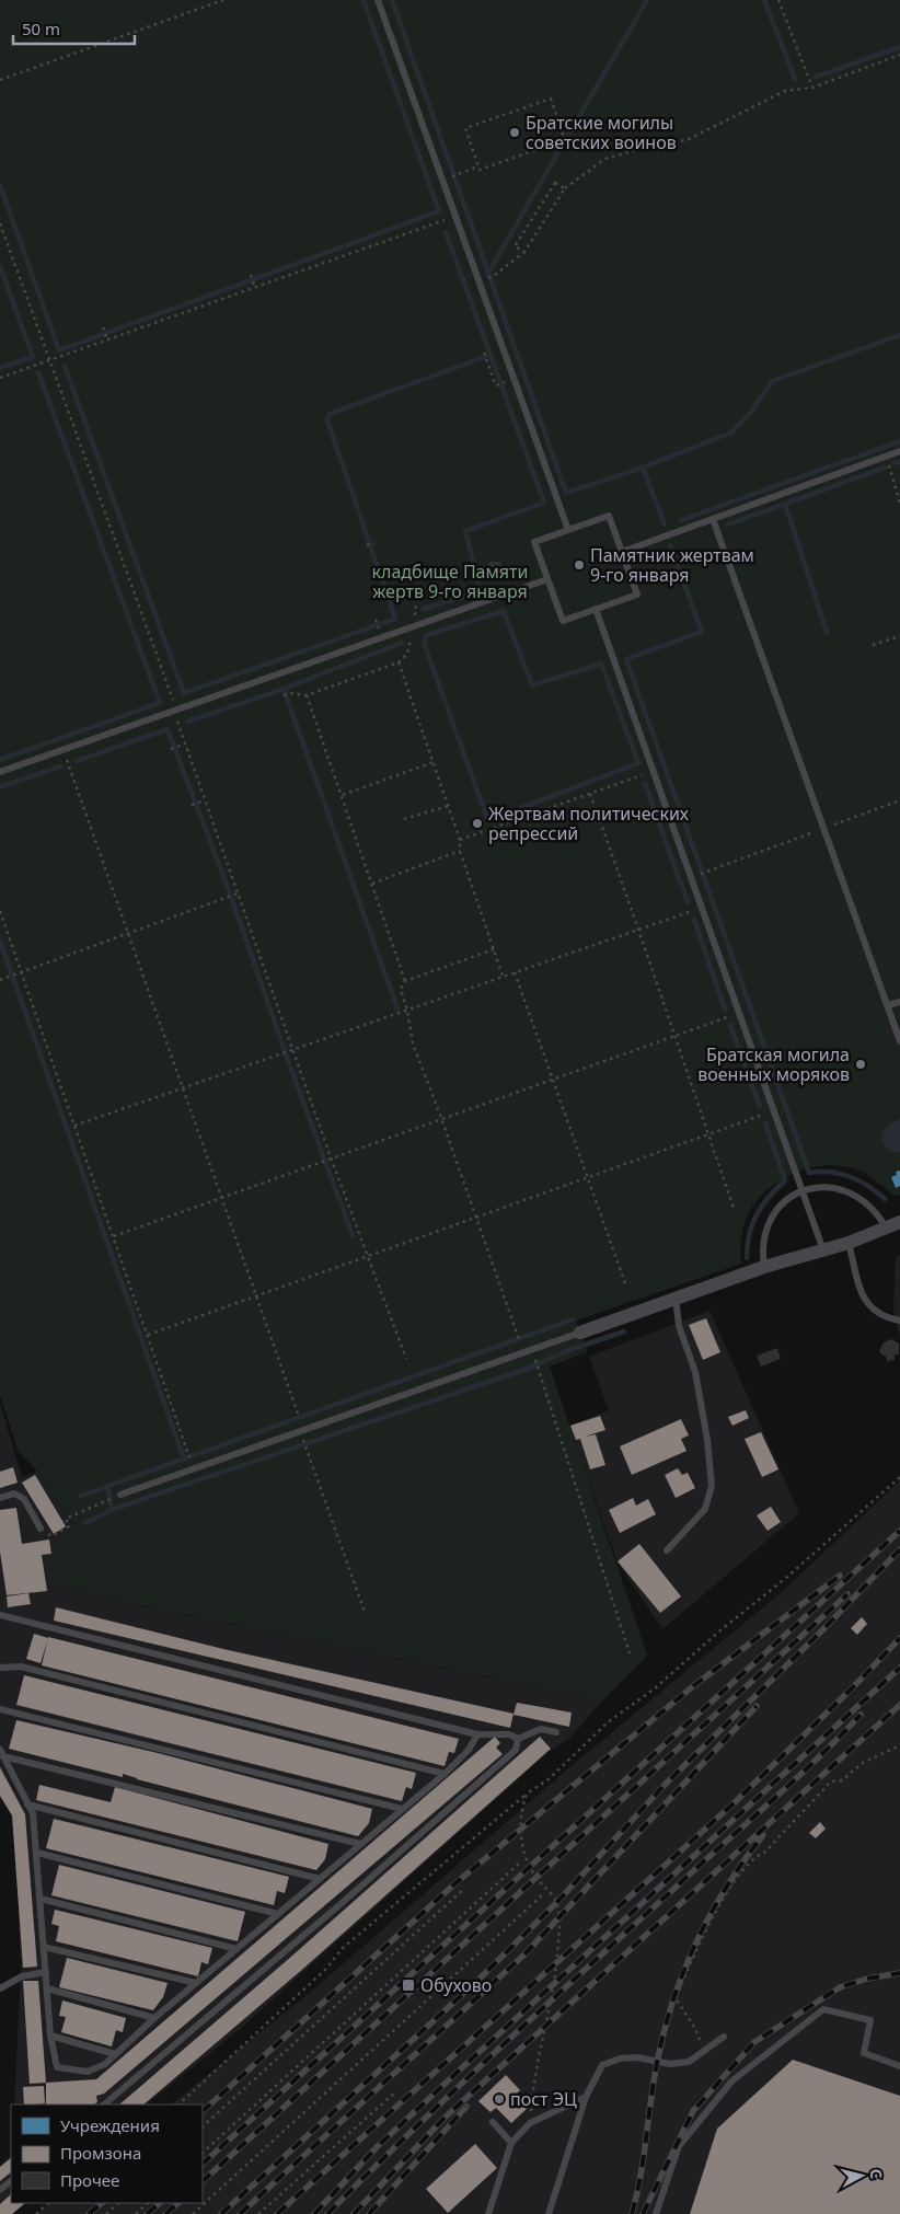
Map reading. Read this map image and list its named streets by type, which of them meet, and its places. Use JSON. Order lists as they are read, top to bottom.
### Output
{
  "parks": ["кладбище Памяти жертв 9-го января"],
  "places": {
    "other": [
      "Братские могилы советских воинов",
      "Памятник жертвам 9-го января",
      "Жертвам политических репрессий",
      "Братская могила военных моряков",
      "пост ЭЦ"
    ],
    "transit": ["Обухово"]
  },
  "legend": ["Учреждения", "Промзона", "Прочее"],
  "scale_bar": "50 m",
  "north": "right"
}
